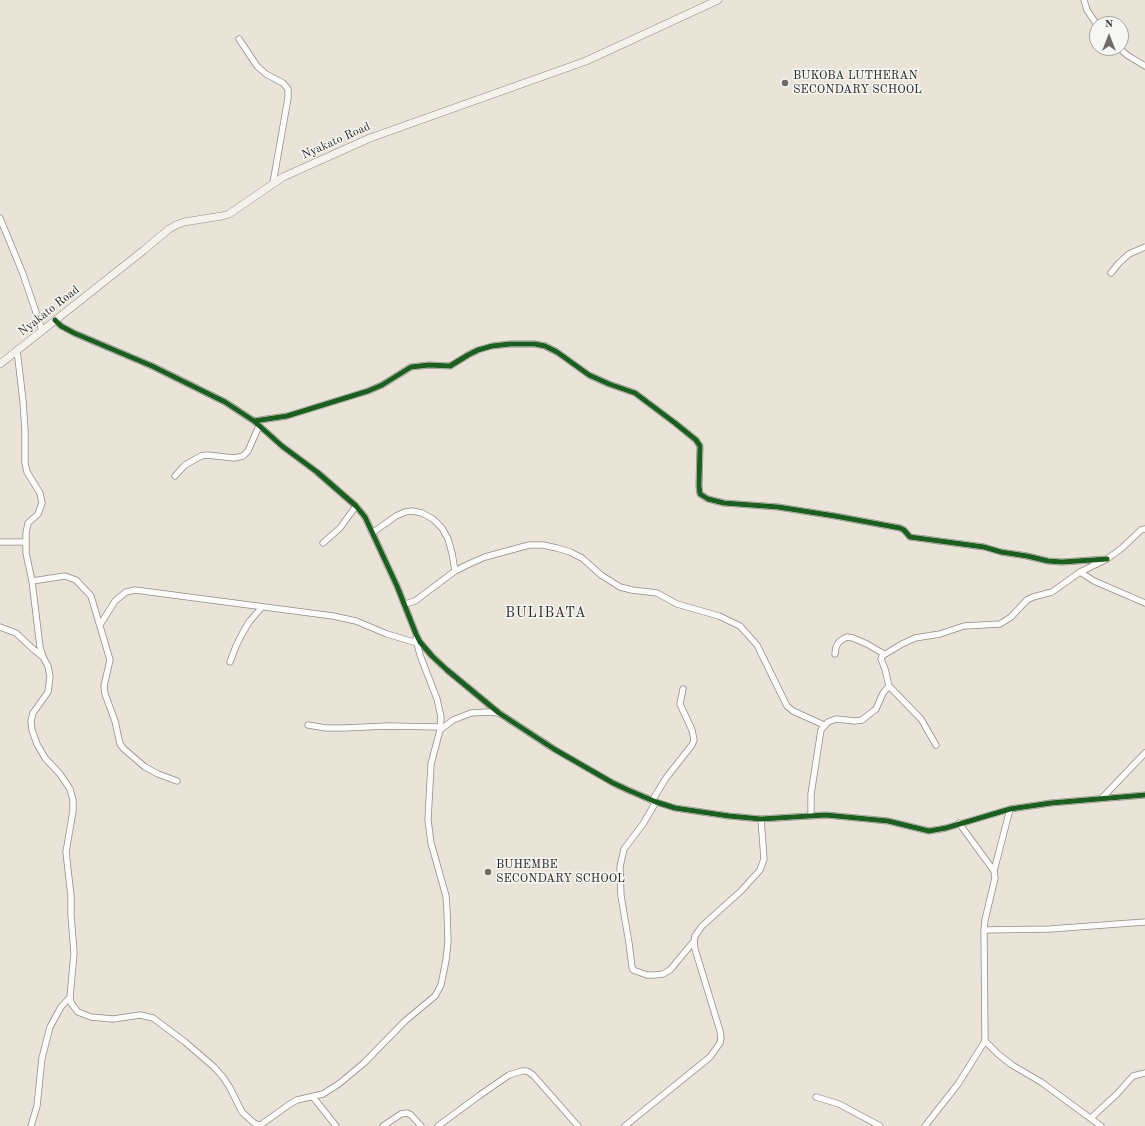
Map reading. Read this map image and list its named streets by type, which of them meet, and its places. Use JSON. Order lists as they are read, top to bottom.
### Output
{
  "streets": {
    "street": ["Nyakato Road"]
  },
  "districts": ["BULIBATA"],
  "places": ["BUKOBA LUTHERAN SECONDARY SCHOOL", "BUHEMBE SECONDARY SCHOOL"],
  "north": "top"
}
